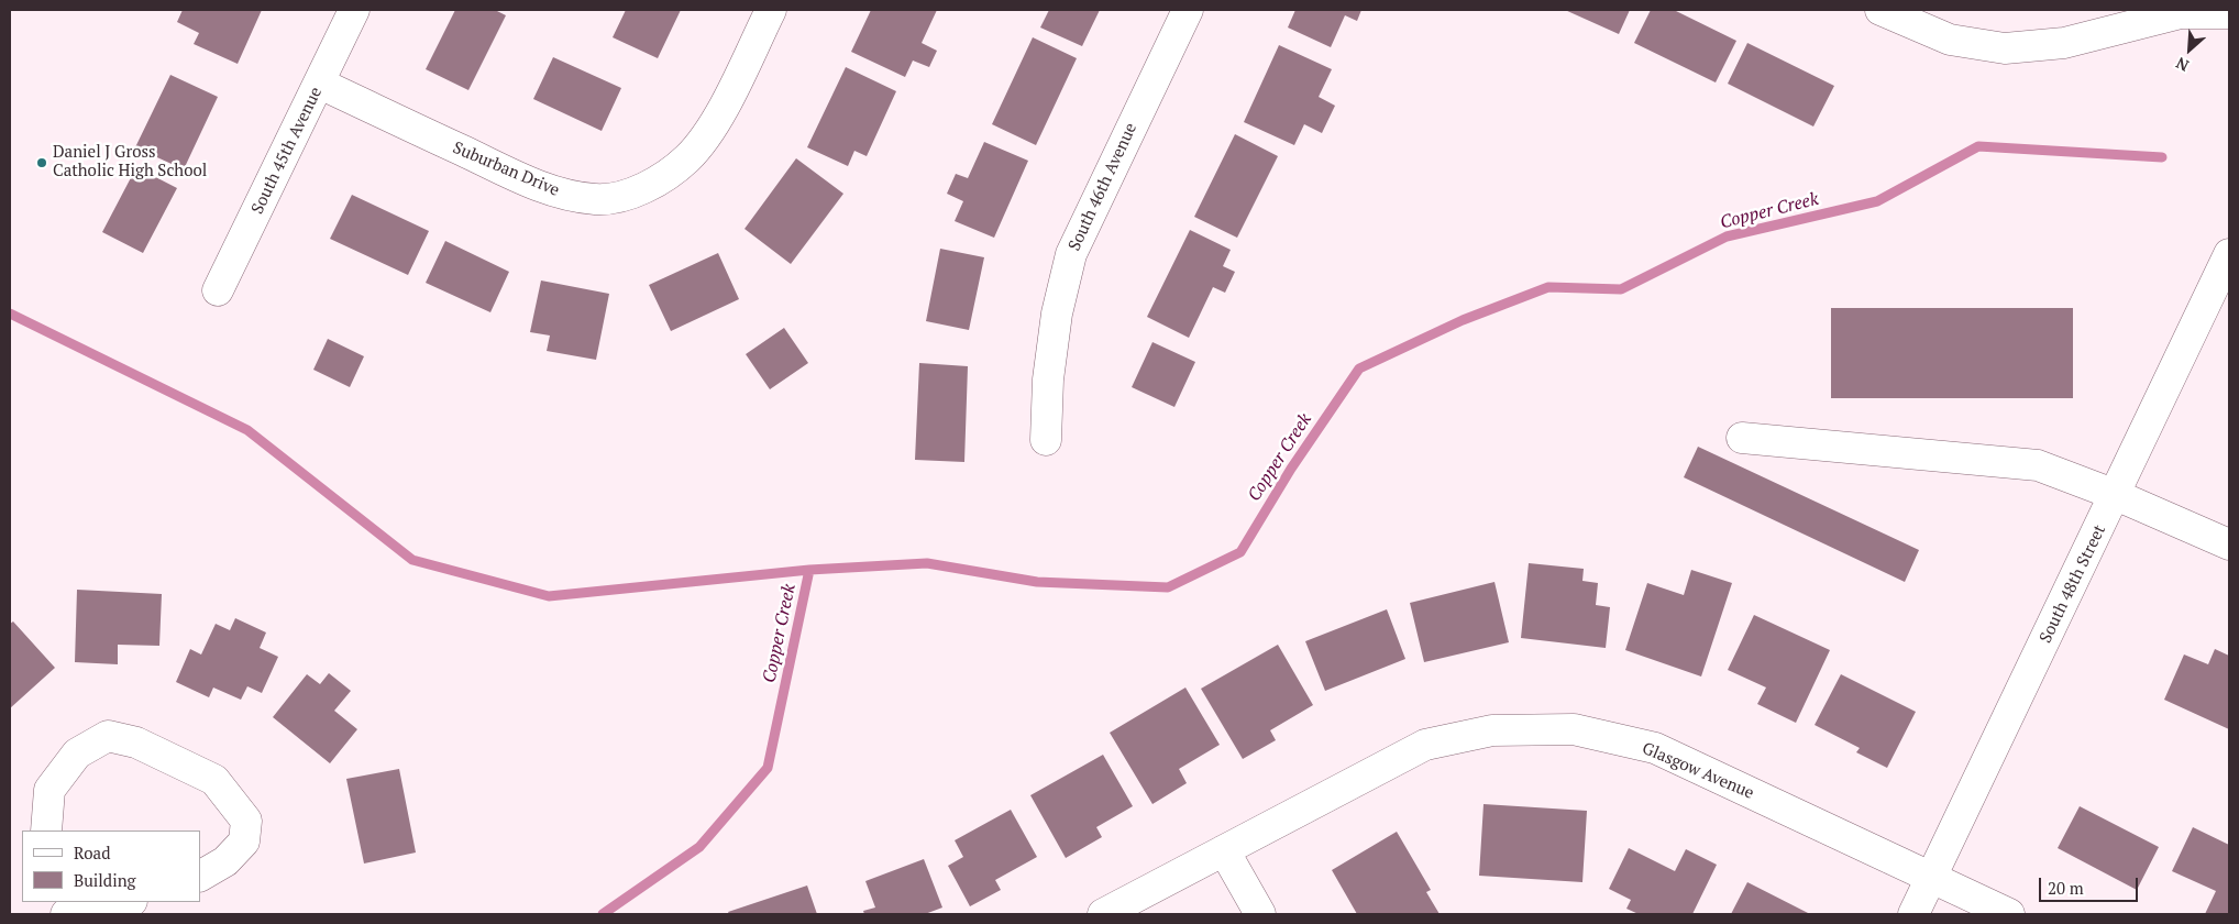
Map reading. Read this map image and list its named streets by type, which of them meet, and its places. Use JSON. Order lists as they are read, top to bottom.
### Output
{
  "streets": {
    "street": [
      "South 45th Avenue",
      "Suburban Drive",
      "South 46th Avenue",
      "South 48th Street",
      "Glasgow Avenue"
    ]
  },
  "crossings": [
    ["South 45th Avenue", "Suburban Drive"],
    ["South 48th Street", "Glasgow Avenue"]
  ],
  "water": ["Copper Creek"],
  "places": ["Daniel J Gross Catholic High School"],
  "legend": ["Road", "Building"],
  "scale_bar": "20 m",
  "north": "bottom left"
}
